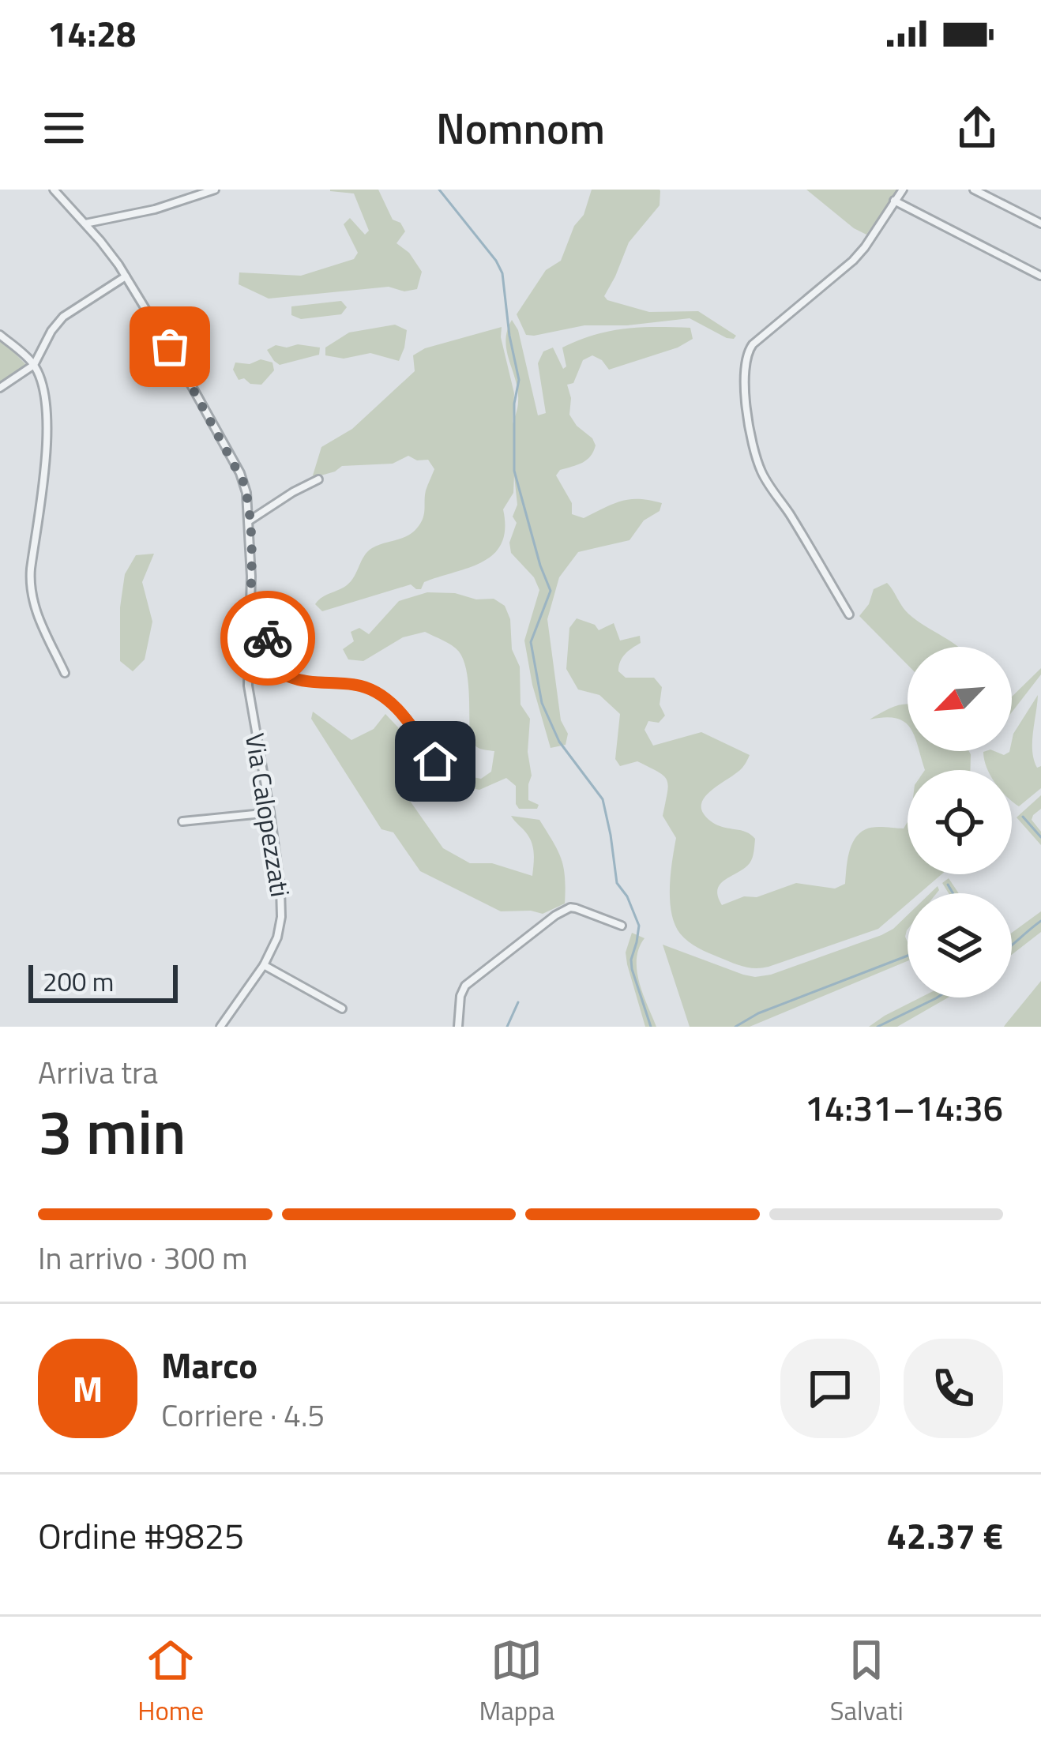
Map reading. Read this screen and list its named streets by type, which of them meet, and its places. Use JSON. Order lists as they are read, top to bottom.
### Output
{
  "streets": {
    "street": ["Via Calopezzati"]
  },
  "scale_bar": "200 m",
  "north": "bottom left",
  "page": {
    "status": "14:28",
    "header": "Nomnom",
    "scale": "200 m",
    "heading": ["3 min", "Arriva tra", "14:31–14:36"],
    "panel": [
      "Marco",
      "Corriere · 4.5",
      "Ordine #9825",
      "42.37 €"
    ],
    "bar": "In arrivo · 300 m",
    "round": "M",
    "tabs": ["Home", "Mappa", "Salvati"]
  }
}
